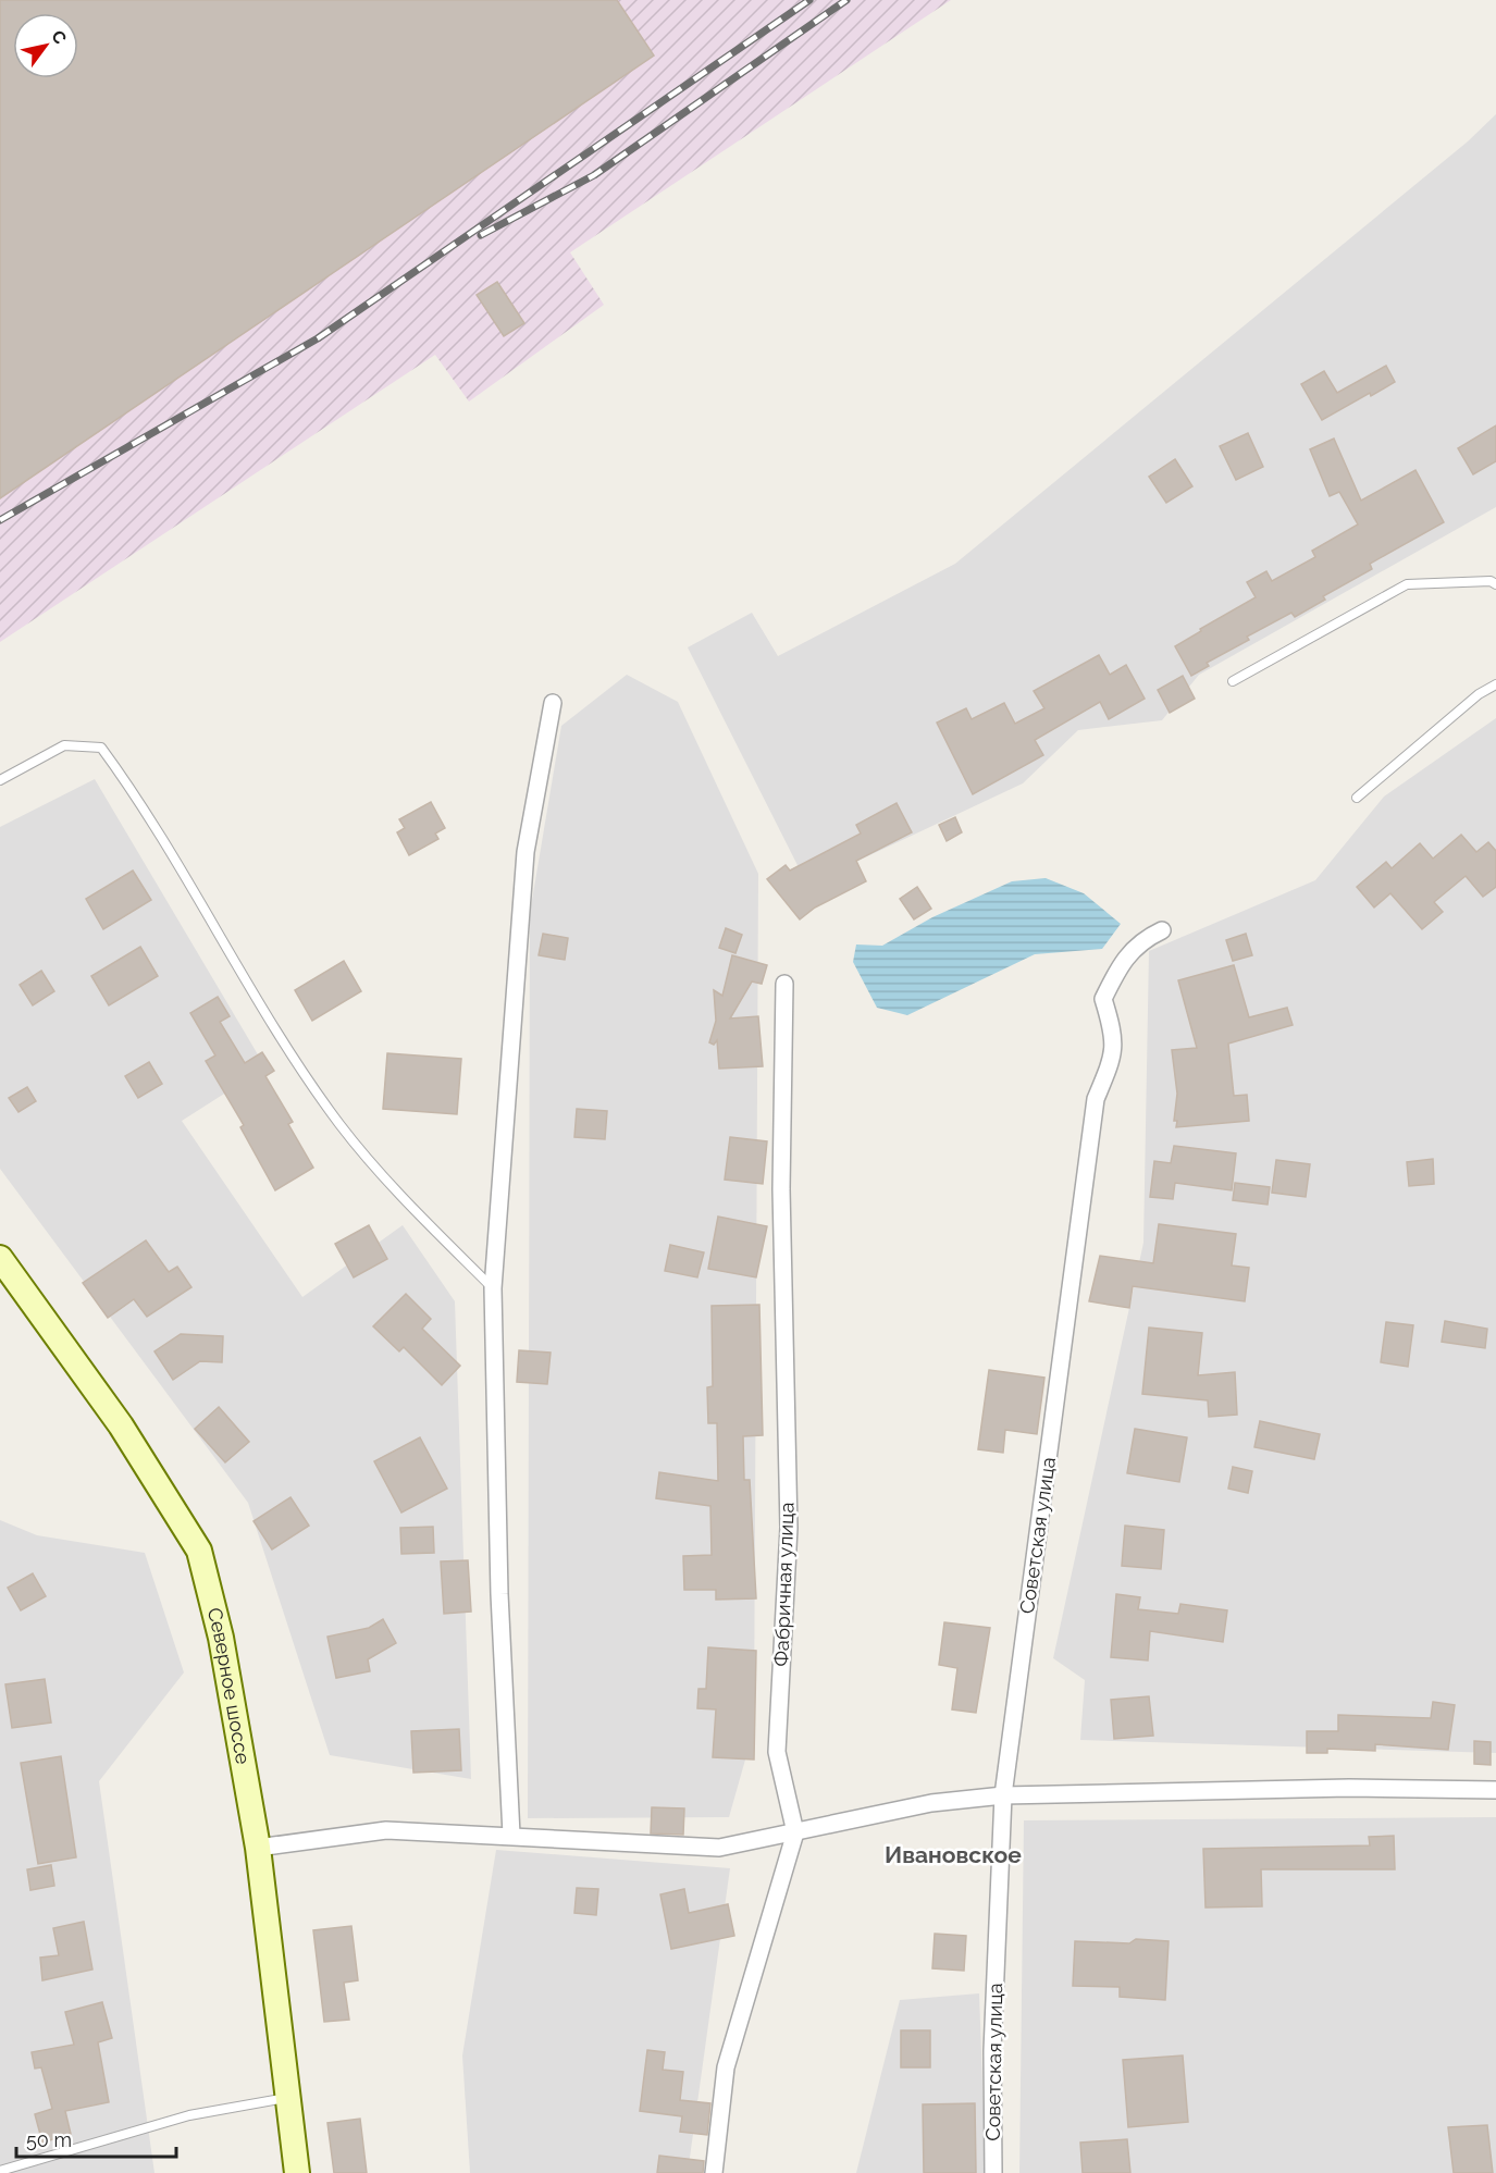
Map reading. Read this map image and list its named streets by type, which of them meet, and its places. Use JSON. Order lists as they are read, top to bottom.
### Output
{
  "streets": {
    "main road": ["Северное шоссе"],
    "street": ["Советская улица", "Фабричная улица"]
  },
  "districts": ["Ивановское"],
  "scale_bar": "50 m",
  "north": "top right"
}
